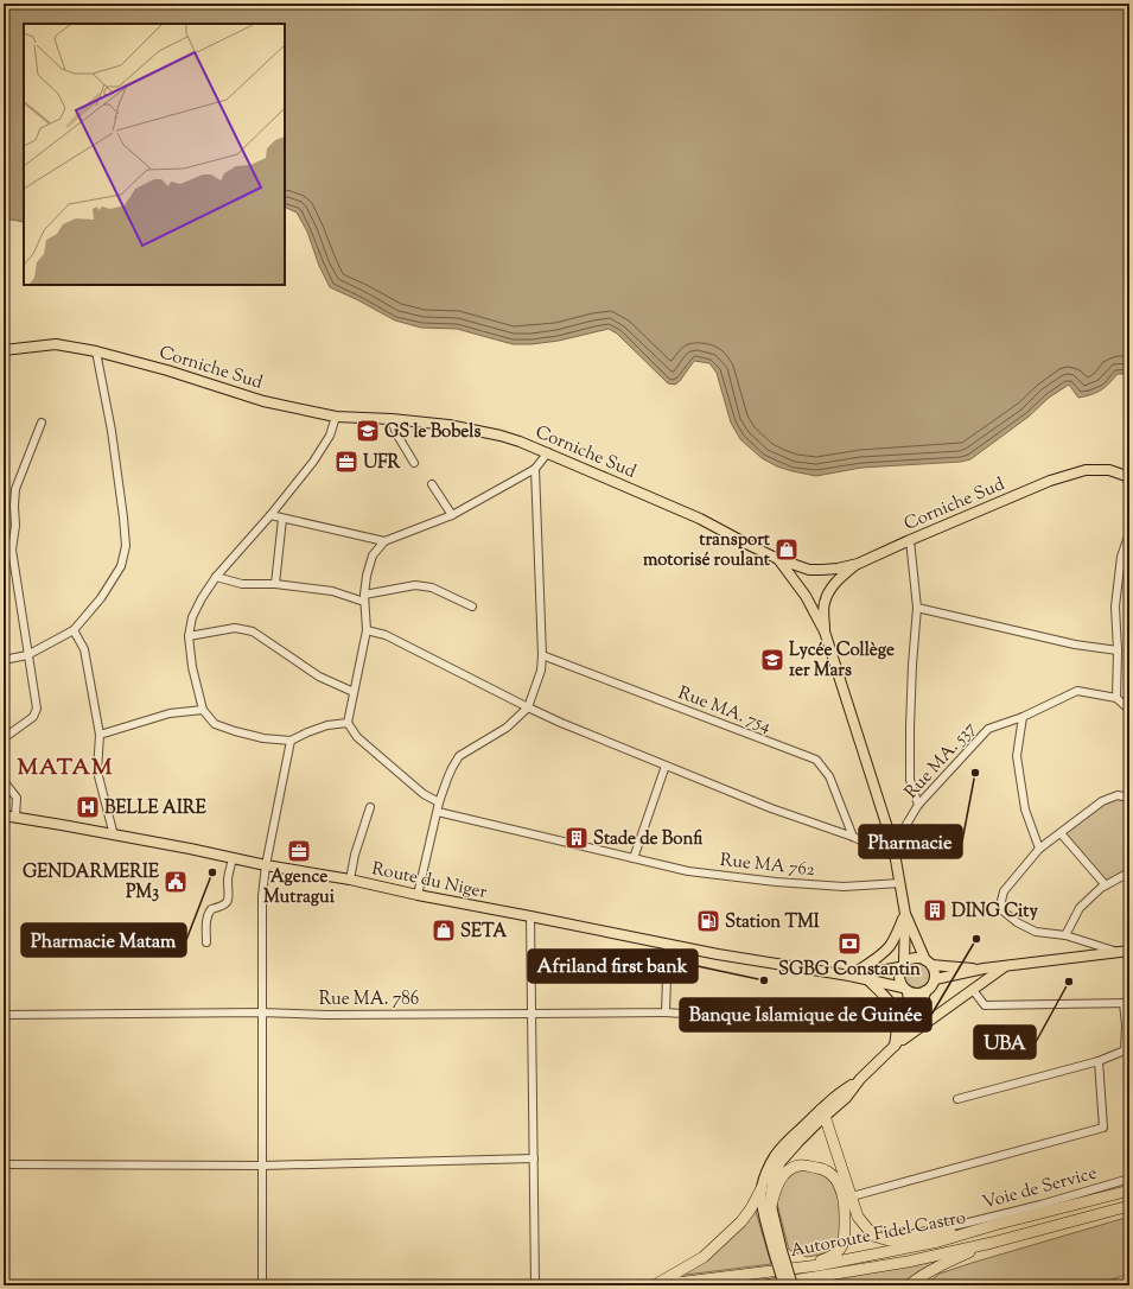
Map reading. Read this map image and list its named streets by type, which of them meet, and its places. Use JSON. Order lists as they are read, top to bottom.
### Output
{
  "streets": {
    "highway": ["Autoroute Fidel Castro"],
    "main road": ["Corniche Sud", "Route du Niger"],
    "street": [
      "Rue MA. 754",
      "Rue MA. 537",
      "Rue MA 762",
      "Rue MA. 786",
      "Voie de Service"
    ]
  },
  "districts": ["MATAM"],
  "places": {
    "school or university": ["GS le Bobels", "Lycée Collège 1er Mars"],
    "office": ["UFR", "Agence Mutragui"],
    "shop": ["transport motorisé roulant", "SETA"],
    "other": [
      "Pharmacie",
      "Pharmacie Matam",
      "Banque Islamique de Guinée",
      "Afriland first bank",
      "UBA"
    ],
    "hospital": ["BELLE AIRE"],
    "building": ["Stade de Bonfi", "DING City"],
    "public building": ["GENDARMERIE PM3"],
    "fuel station": ["Station TMI"],
    "bank": ["SGBG Constantin"]
  }
}
